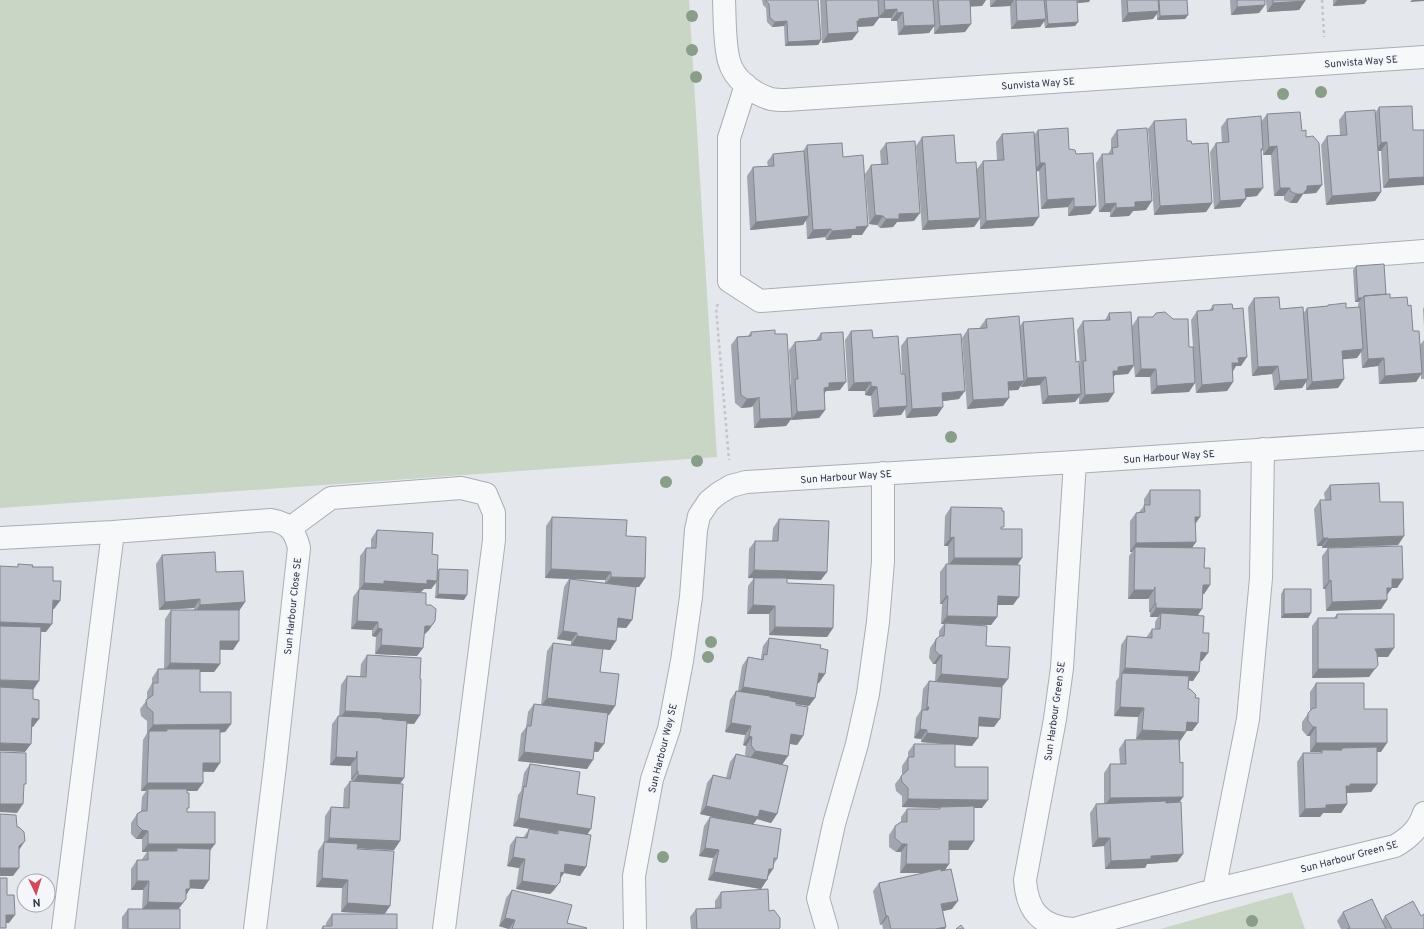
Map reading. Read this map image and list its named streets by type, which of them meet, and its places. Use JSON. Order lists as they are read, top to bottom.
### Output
{
  "streets": {
    "street": [
      "Sunvista Way SE",
      "Sun Harbour Way SE",
      "Sun Harbour Close SE",
      "Sun Harbour Green SE"
    ]
  },
  "crossings": [
    ["Sun Harbour Way SE", "Sun Harbour Green SE"]
  ],
  "north": "bottom"
}
